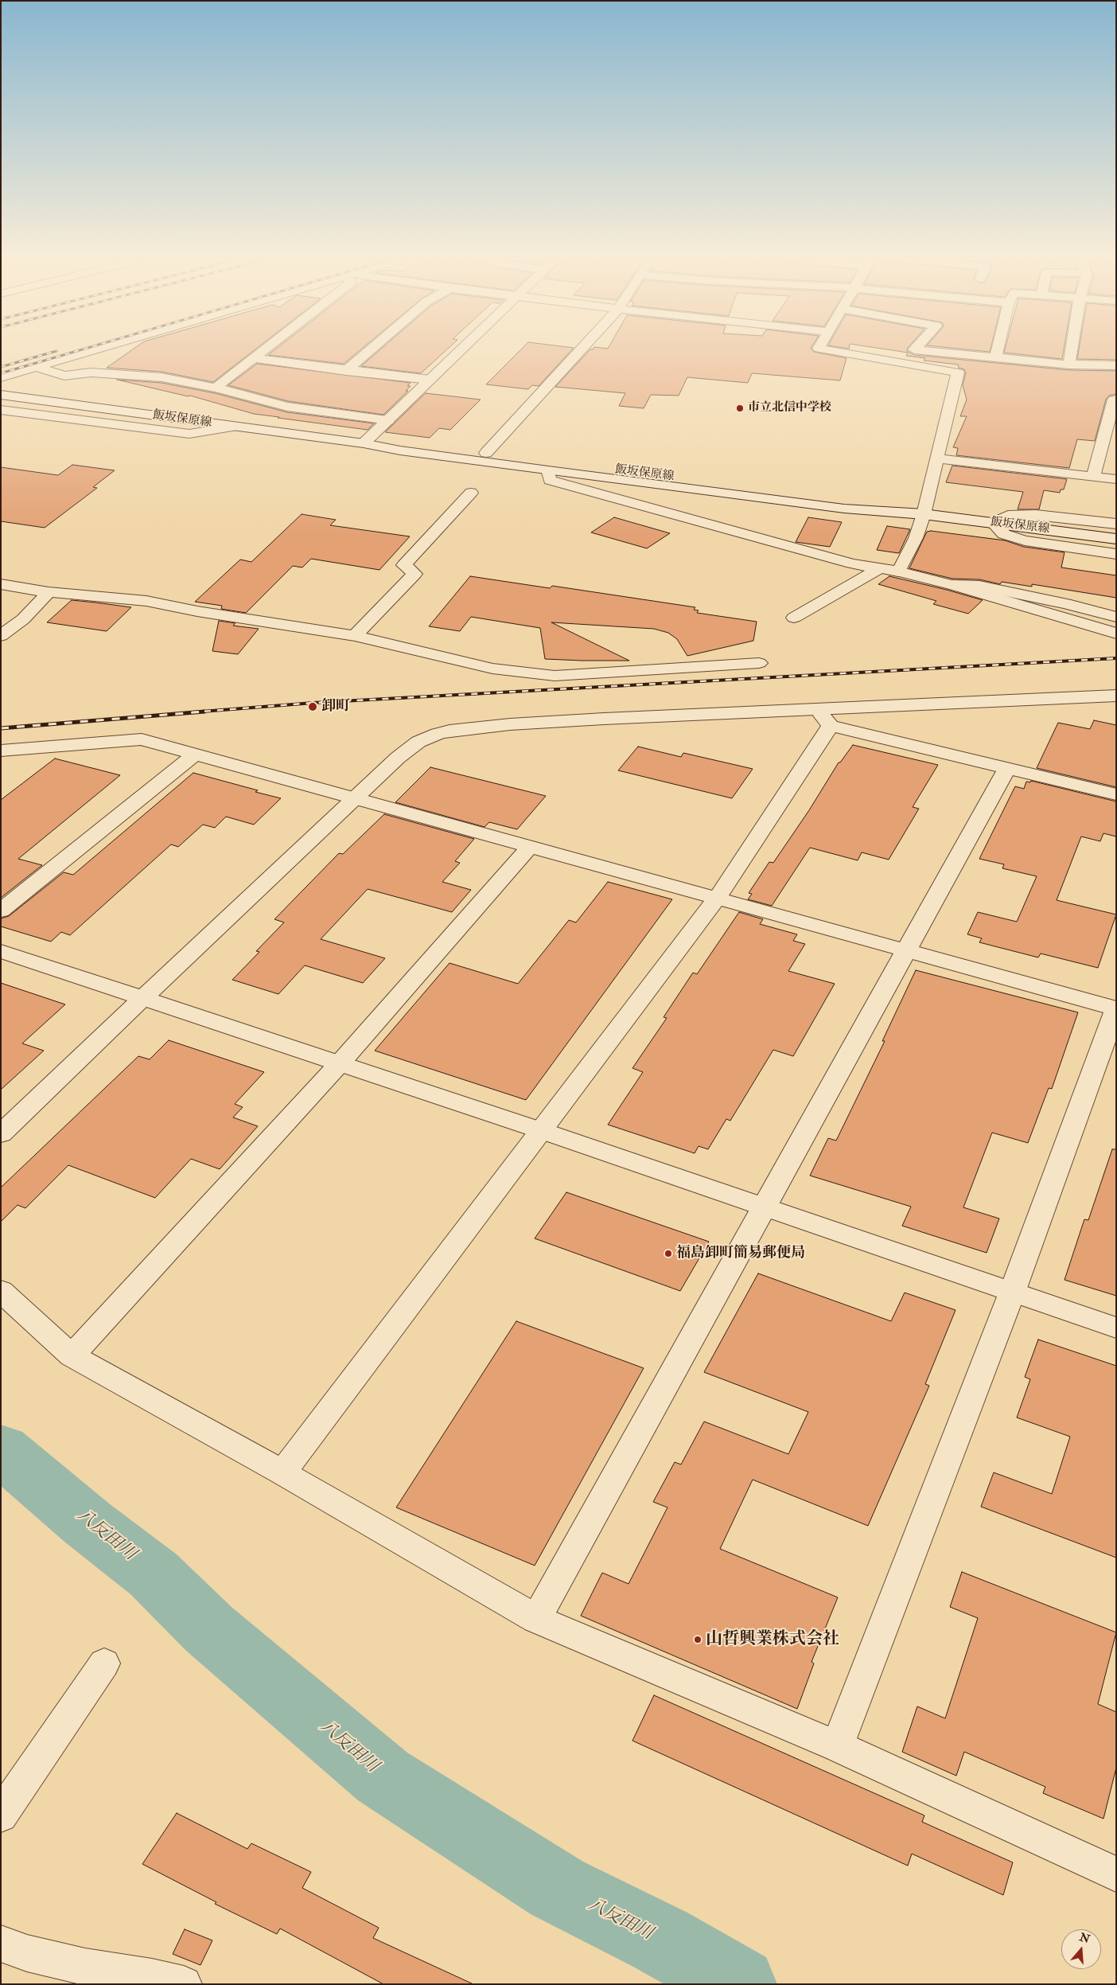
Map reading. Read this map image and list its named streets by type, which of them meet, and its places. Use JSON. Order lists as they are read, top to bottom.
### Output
{
  "streets": {
    "street": ["飯坂保原線"]
  },
  "water": ["八反田川"],
  "places": [
    "市立北信中学校",
    "卸町",
    "福島卸町簡易郵便局",
    "山哲興業株式会社"
  ],
  "north": "top"
}
